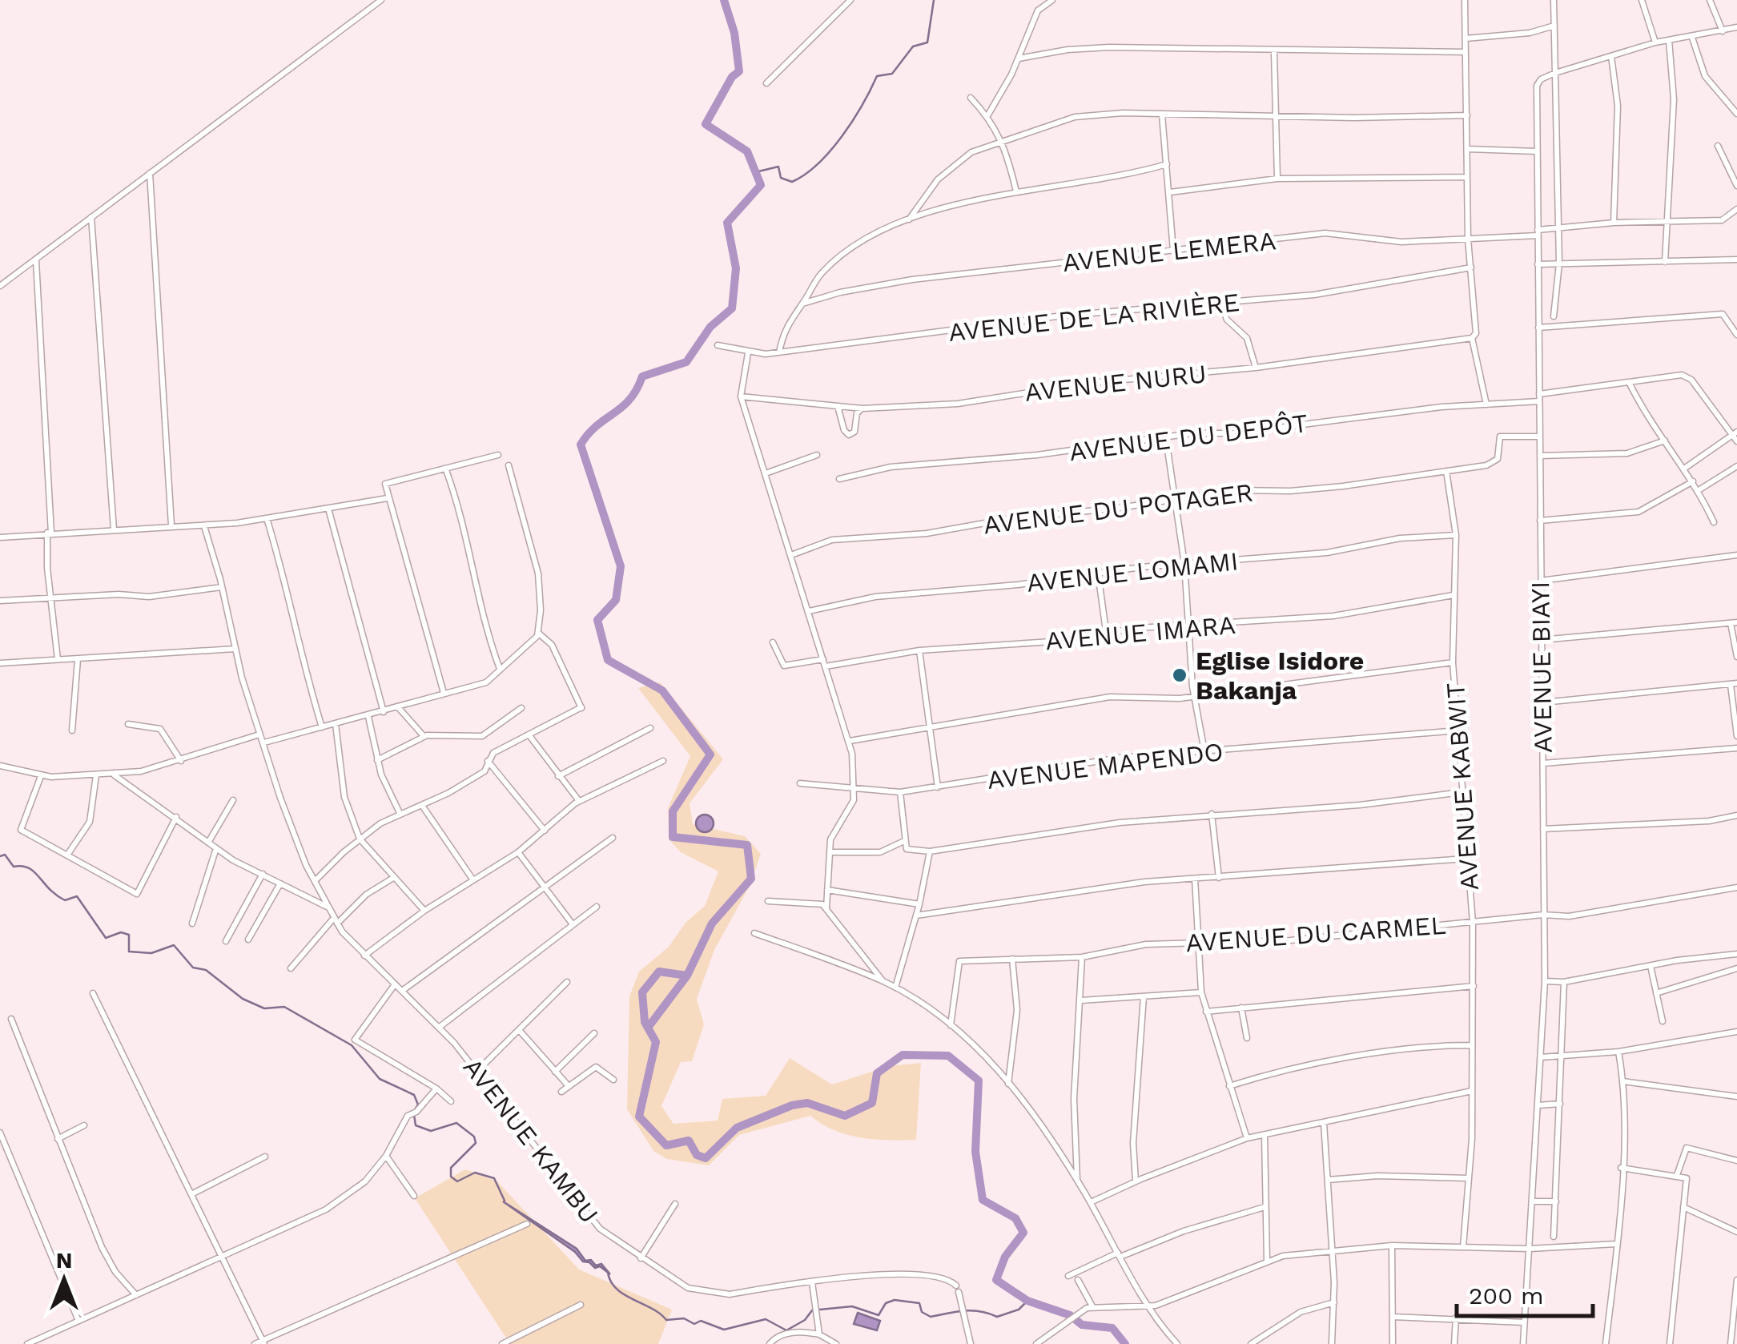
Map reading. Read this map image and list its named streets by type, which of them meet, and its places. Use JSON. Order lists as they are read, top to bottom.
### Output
{
  "streets": {
    "street": [
      "AVENUE LEMERA",
      "AVENUE DE LA RIVIÈRE",
      "AVENUE NURU",
      "AVENUE DU DEPÔT",
      "AVENUE DU POTAGER",
      "AVENUE LOMAMI",
      "AVENUE IMARA",
      "AVENUE BIAYI",
      "AVENUE MAPENDO",
      "AVENUE KABWIT",
      "AVENUE DU CARMEL",
      "AVENUE KAMBU"
    ]
  },
  "crossings": [
    ["AVENUE LEMERA", "AVENUE BIAYI"],
    ["AVENUE DU DEPÔT", "AVENUE BIAYI"],
    ["AVENUE DU POTAGER", "AVENUE BIAYI"],
    ["AVENUE DU POTAGER", "AVENUE KABWIT"],
    ["AVENUE LOMAMI", "AVENUE KABWIT"],
    ["AVENUE IMARA", "AVENUE KABWIT"],
    ["AVENUE BIAYI", "AVENUE DU CARMEL"],
    ["AVENUE MAPENDO", "AVENUE KABWIT"],
    ["AVENUE KABWIT", "AVENUE DU CARMEL"]
  ],
  "places": ["Eglise Isidore Bakanja"],
  "scale_bar": "200 m",
  "north": "top"
}
